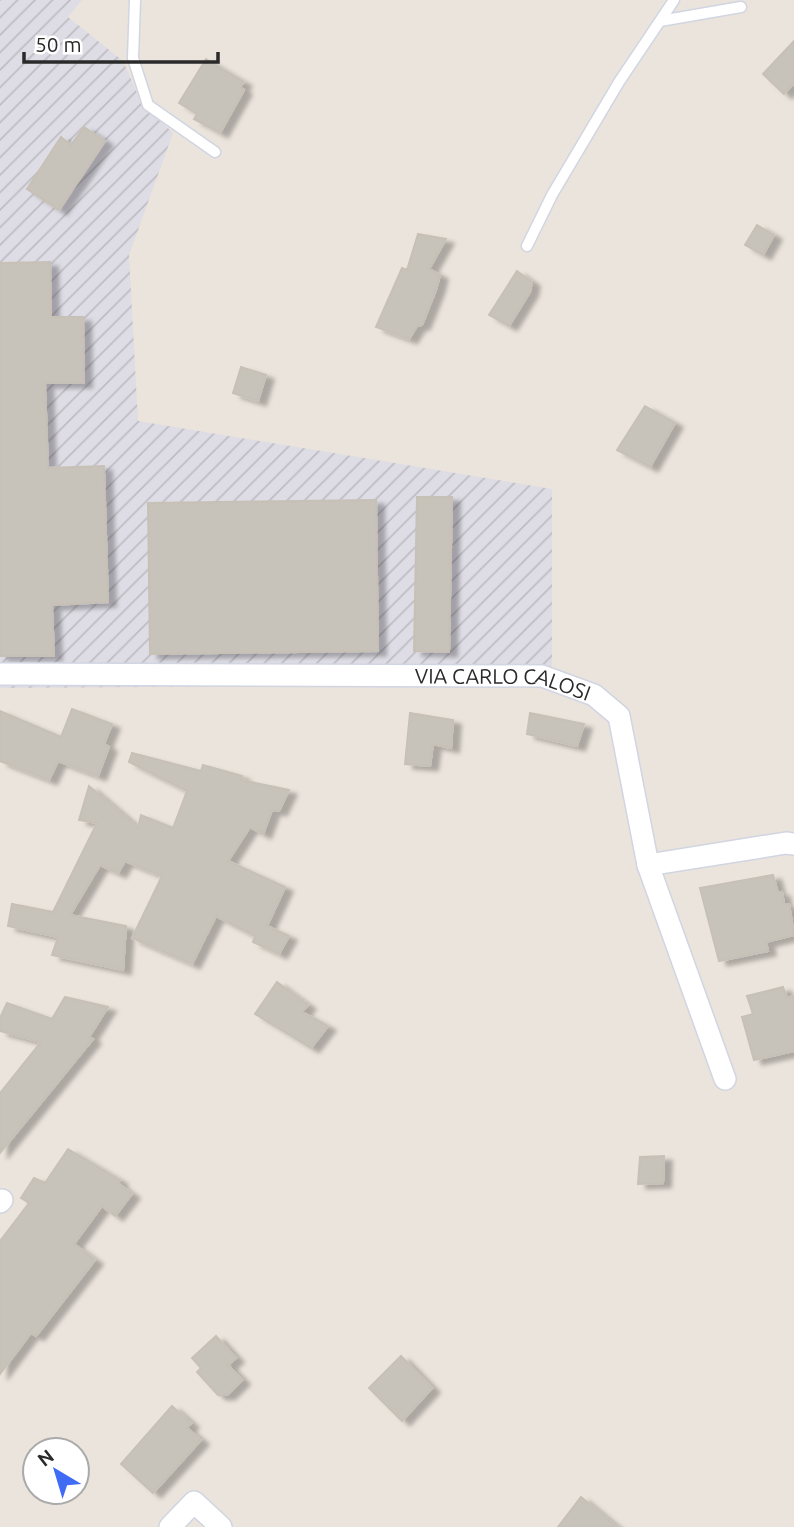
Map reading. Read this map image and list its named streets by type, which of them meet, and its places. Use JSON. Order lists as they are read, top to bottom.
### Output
{
  "streets": {
    "street": ["VIA CARLO CALOSI"]
  },
  "scale_bar": "50 m",
  "north": "top left"
}
